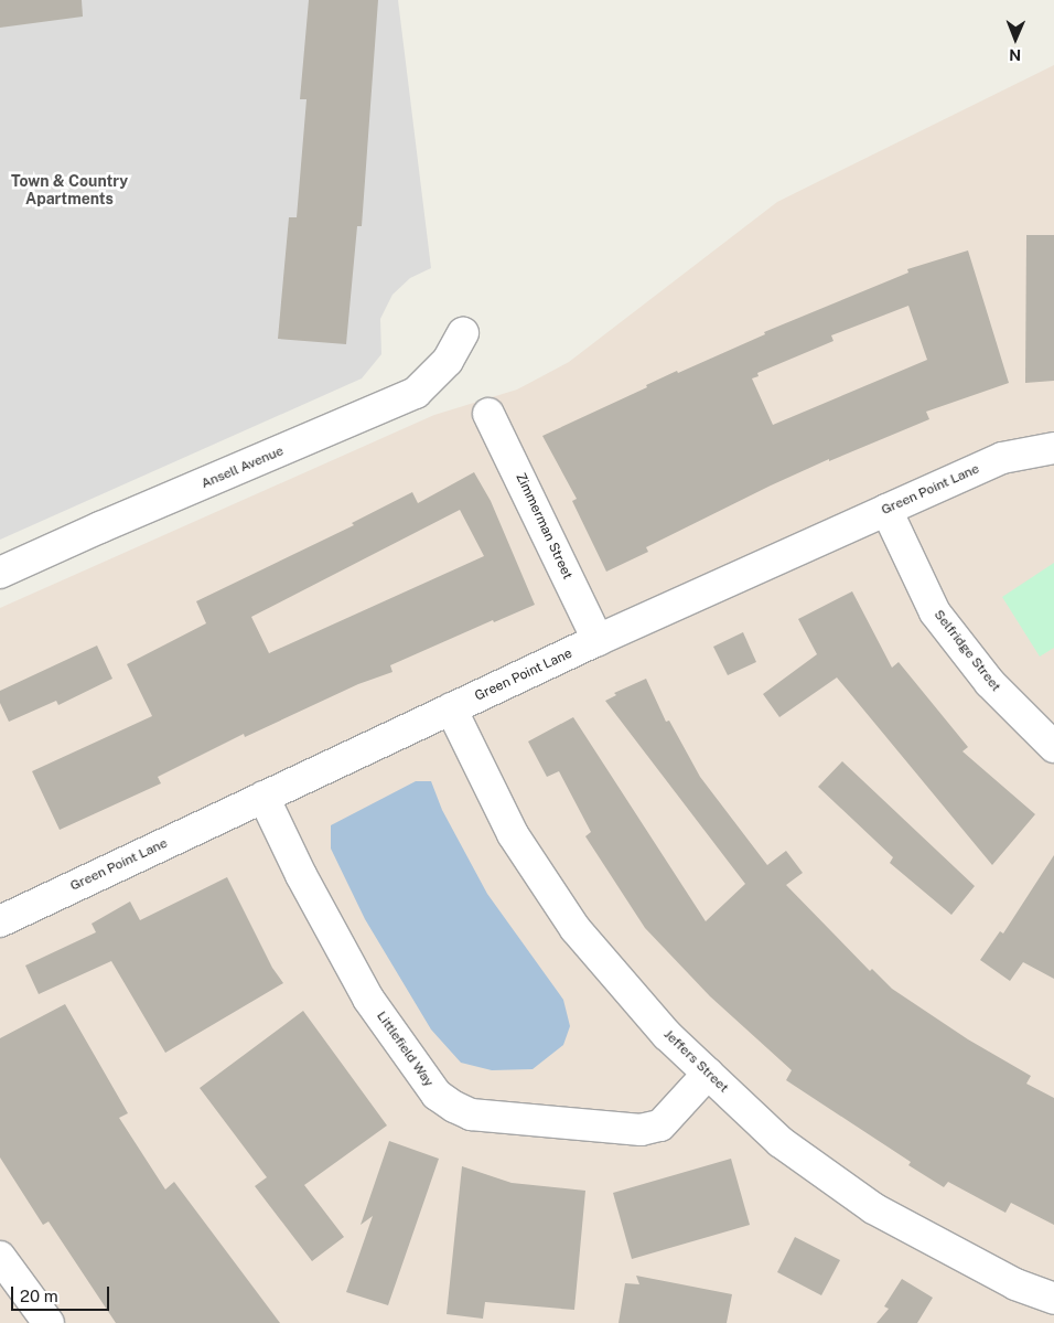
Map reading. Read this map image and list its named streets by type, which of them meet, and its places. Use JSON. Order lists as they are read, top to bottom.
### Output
{
  "streets": {
    "street": [
      "Ansell Avenue",
      "Green Point Lane",
      "Zimmerman Street",
      "Selfridge Street",
      "Littlefield Way",
      "Jeffers Street"
    ]
  },
  "crossings": [
    ["Green Point Lane", "Zimmerman Street"],
    ["Green Point Lane", "Selfridge Street"],
    ["Green Point Lane", "Littlefield Way"],
    ["Green Point Lane", "Jeffers Street"],
    ["Littlefield Way", "Jeffers Street"]
  ],
  "districts": ["Town & Country Apartments"],
  "scale_bar": "20 m",
  "north": "bottom"
}
